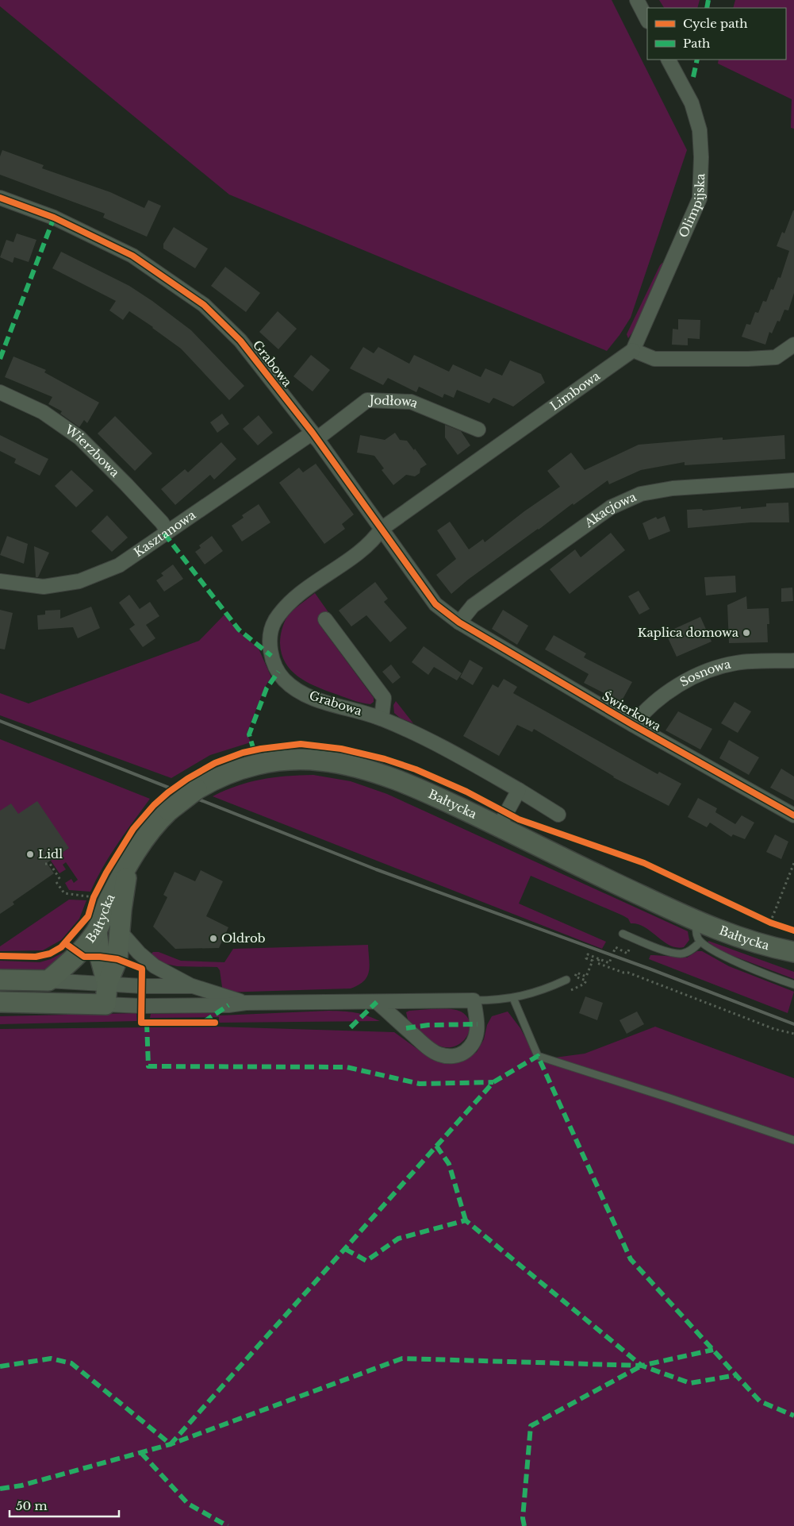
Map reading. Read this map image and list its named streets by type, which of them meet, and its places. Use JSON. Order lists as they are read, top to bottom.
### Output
{
  "streets": {
    "main road": ["Bałtycka"],
    "street": [
      "Olimpijska",
      "Grabowa",
      "Limbowa",
      "Jodłowa",
      "Wierzbowa",
      "Akacjowa",
      "Kasztanowa",
      "Sosnowa",
      "Świerkowa"
    ]
  },
  "crossings": [
    ["Olimpijska", "Limbowa"],
    ["Grabowa", "Limbowa"],
    ["Grabowa", "Jodłowa"],
    ["Grabowa", "Akacjowa"],
    ["Grabowa", "Kasztanowa"],
    ["Grabowa", "Świerkowa"],
    ["Jodłowa", "Kasztanowa"],
    ["Wierzbowa", "Kasztanowa"],
    ["Akacjowa", "Świerkowa"],
    ["Sosnowa", "Świerkowa"]
  ],
  "places": ["Kaplica domowa", "Lidl", "Oldrob"],
  "legend": ["Cycle path", "Path"],
  "scale_bar": "50 m"
}
